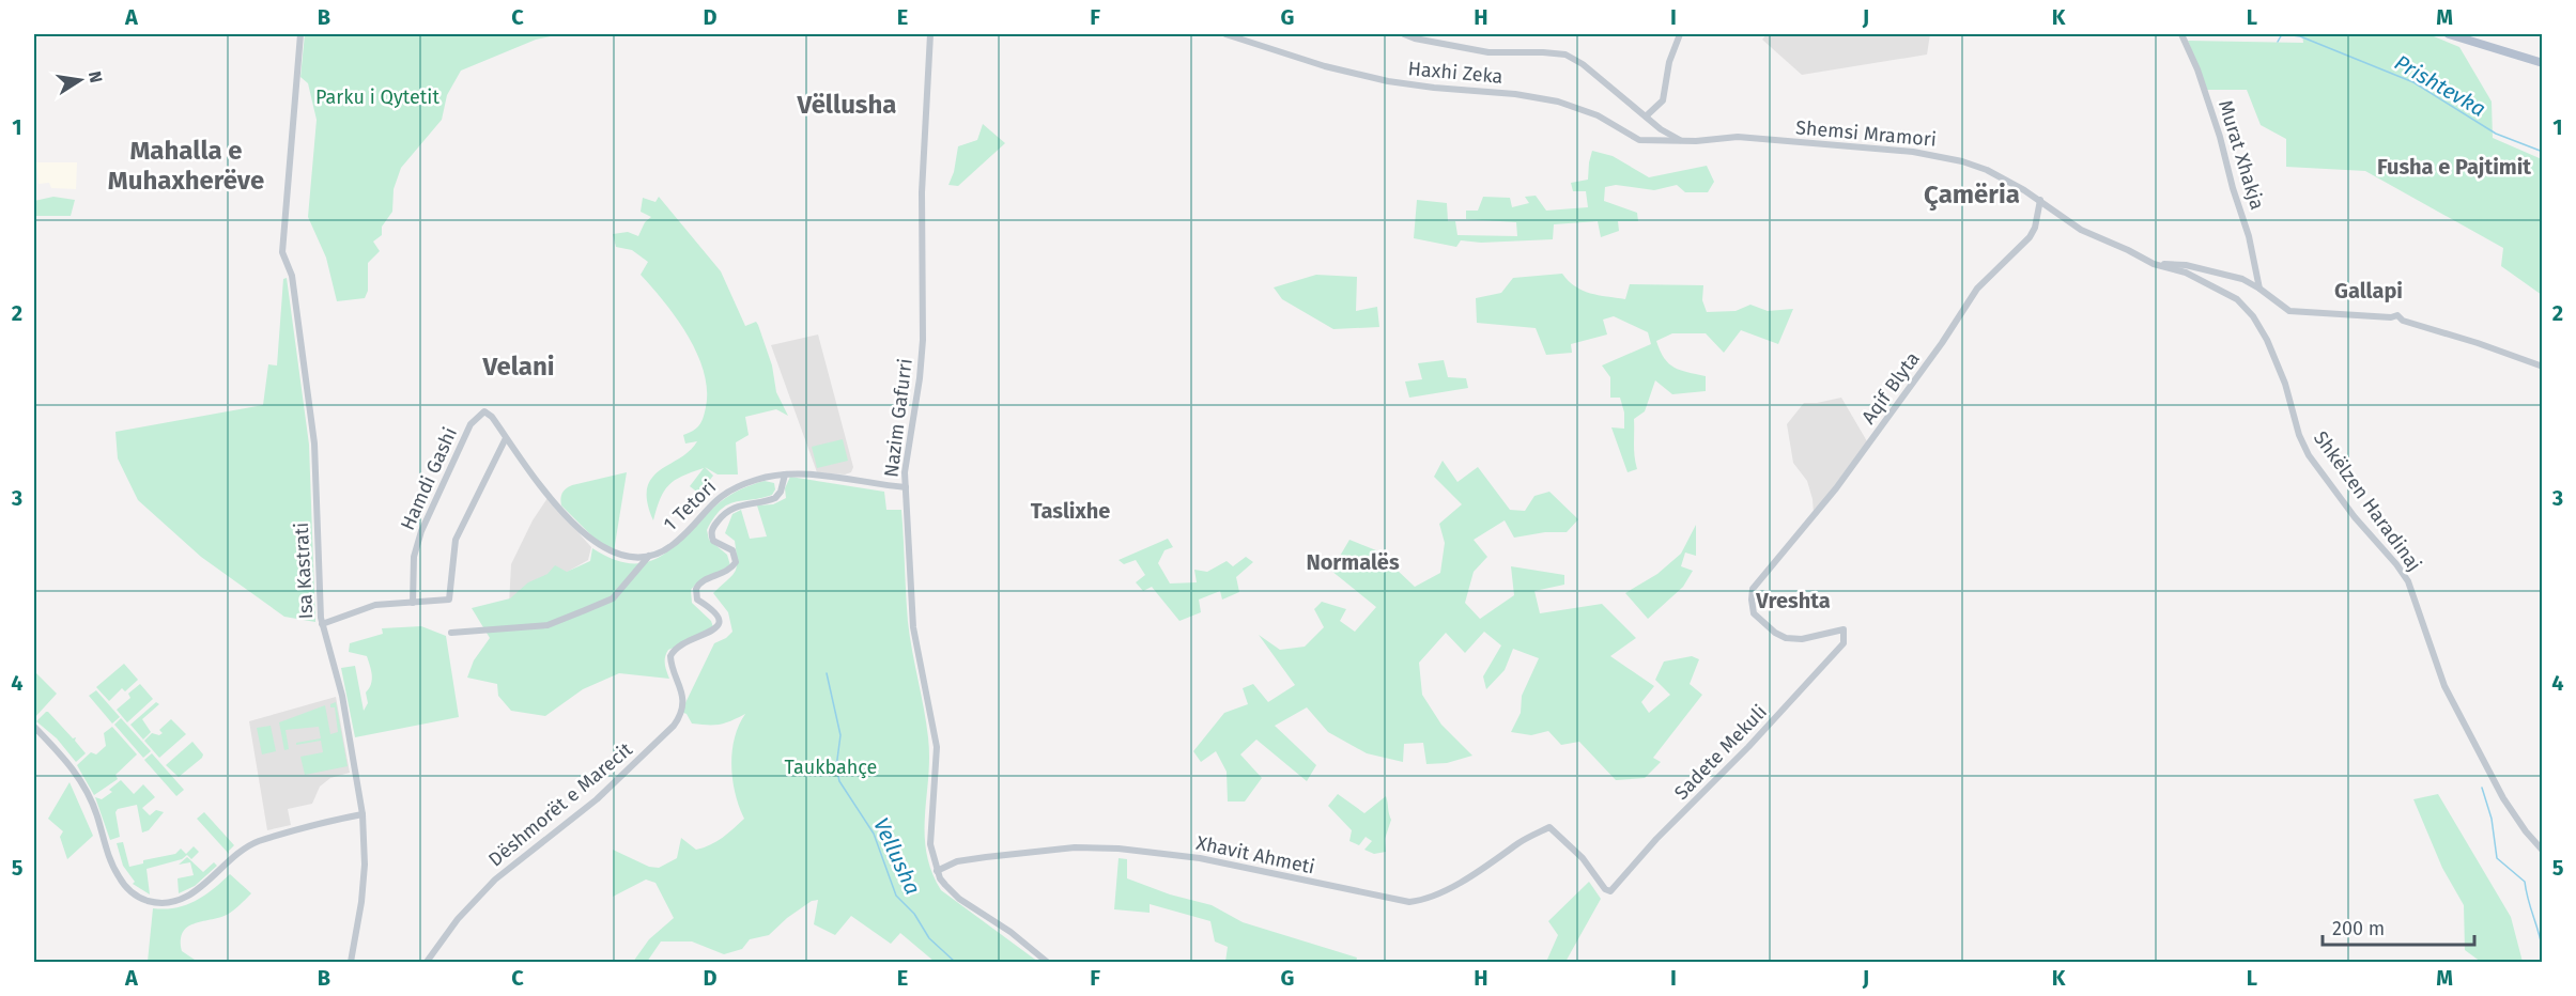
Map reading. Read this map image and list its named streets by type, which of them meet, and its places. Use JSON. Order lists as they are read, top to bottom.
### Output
{
  "streets": {
    "street": [
      "Haxhi Zeka",
      "Shemsi Mramori",
      "Murat Xhakja",
      "Aqif Blyta",
      "Nazim Gafurri",
      "Hamdi Gashi",
      "Shkëlzen Haradinaj",
      "1 Tetori",
      "Isa Kastrati",
      "Sadete Mekuli",
      "Dëshmorët e Marecit",
      "Xhavit Ahmeti"
    ]
  },
  "crossings": [
    ["Haxhi Zeka", "Shemsi Mramori"],
    ["Shemsi Mramori", "Aqif Blyta"],
    ["Shemsi Mramori", "Shkëlzen Haradinaj"],
    ["Aqif Blyta", "Shkëlzen Haradinaj"],
    ["Aqif Blyta", "Sadete Mekuli"],
    ["Nazim Gafurri", "1 Tetori"],
    ["Nazim Gafurri", "Xhavit Ahmeti"],
    ["Hamdi Gashi", "1 Tetori"],
    ["1 Tetori", "Dëshmorët e Marecit"],
    ["Sadete Mekuli", "Xhavit Ahmeti"]
  ],
  "districts": [
    "Vëllusha",
    "Mahalla e Muhaxherëve",
    "Fusha e Pajtimit",
    "Çamëria",
    "Gallapi",
    "Velani",
    "Taslixhe",
    "Normalës",
    "Vreshta"
  ],
  "water": ["Prishtevka", "Vellusha"],
  "parks": ["Parku i Qytetit", "Taukbahçe"],
  "scale_bar": "200 m",
  "north": "right",
  "grid": {
    "columns": [
      "A",
      "B",
      "C",
      "D",
      "E",
      "F",
      "G",
      "H",
      "I",
      "J",
      "K",
      "L",
      "M"
    ],
    "rows": [
      "1",
      "2",
      "3",
      "4",
      "5"
    ]
  }
}
